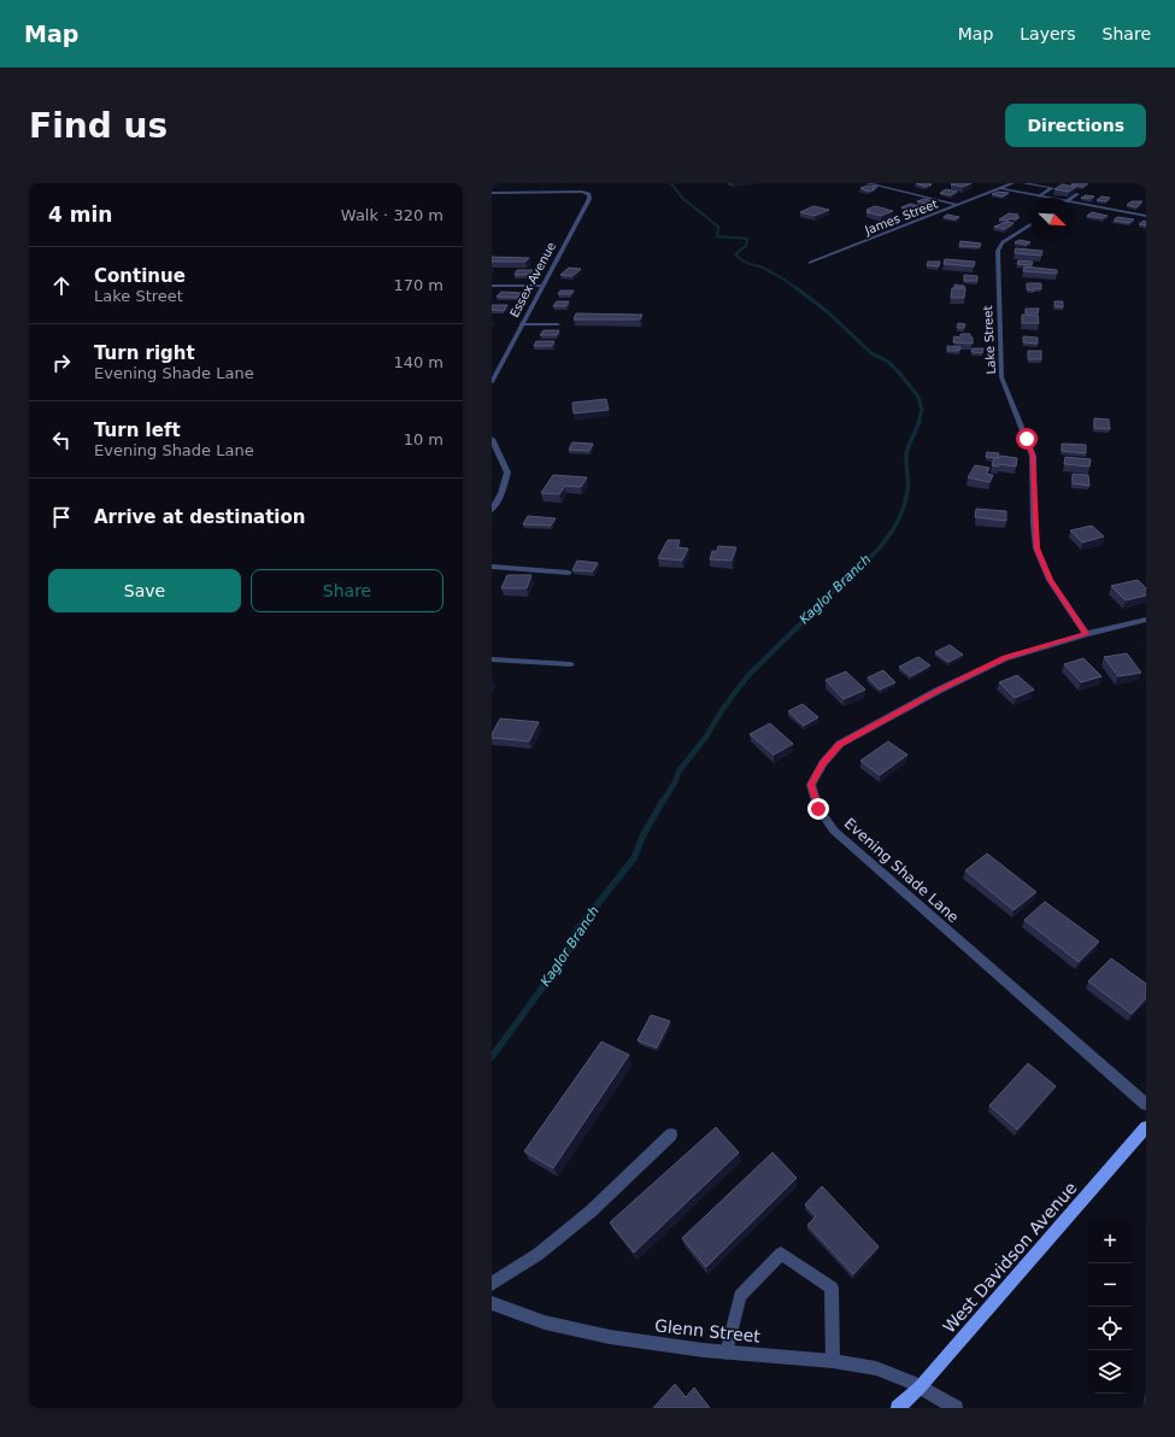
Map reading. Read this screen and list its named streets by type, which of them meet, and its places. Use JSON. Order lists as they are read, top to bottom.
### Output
{
  "streets": {
    "street": [
      "James Street",
      "Essex Avenue",
      "Lake Street",
      "Evening Shade Lane",
      "West Davidson Avenue",
      "Glenn Street"
    ]
  },
  "crossings": [
    ["Lake Street", "Evening Shade Lane"],
    ["West Davidson Avenue", "Glenn Street"]
  ],
  "water": ["Kaglor Branch"],
  "north": "bottom right",
  "page": {
    "header": "Map",
    "nav": ["Map", "Layers", "Share"],
    "buttons": [
      "Directions",
      ["Save", "Share"]
    ],
    "title": "Find us",
    "heading": ["4 min", "Walk · 320 m"],
    "list": [
      ["Continue", "Lake Street", "170 m"],
      ["Turn right", "Evening Shade Lane", "140 m"],
      ["Turn left", "Evening Shade Lane", "10 m"],
      "Arrive at destination"
    ],
    "map_buttons": ["+", "−"]
  }
}
